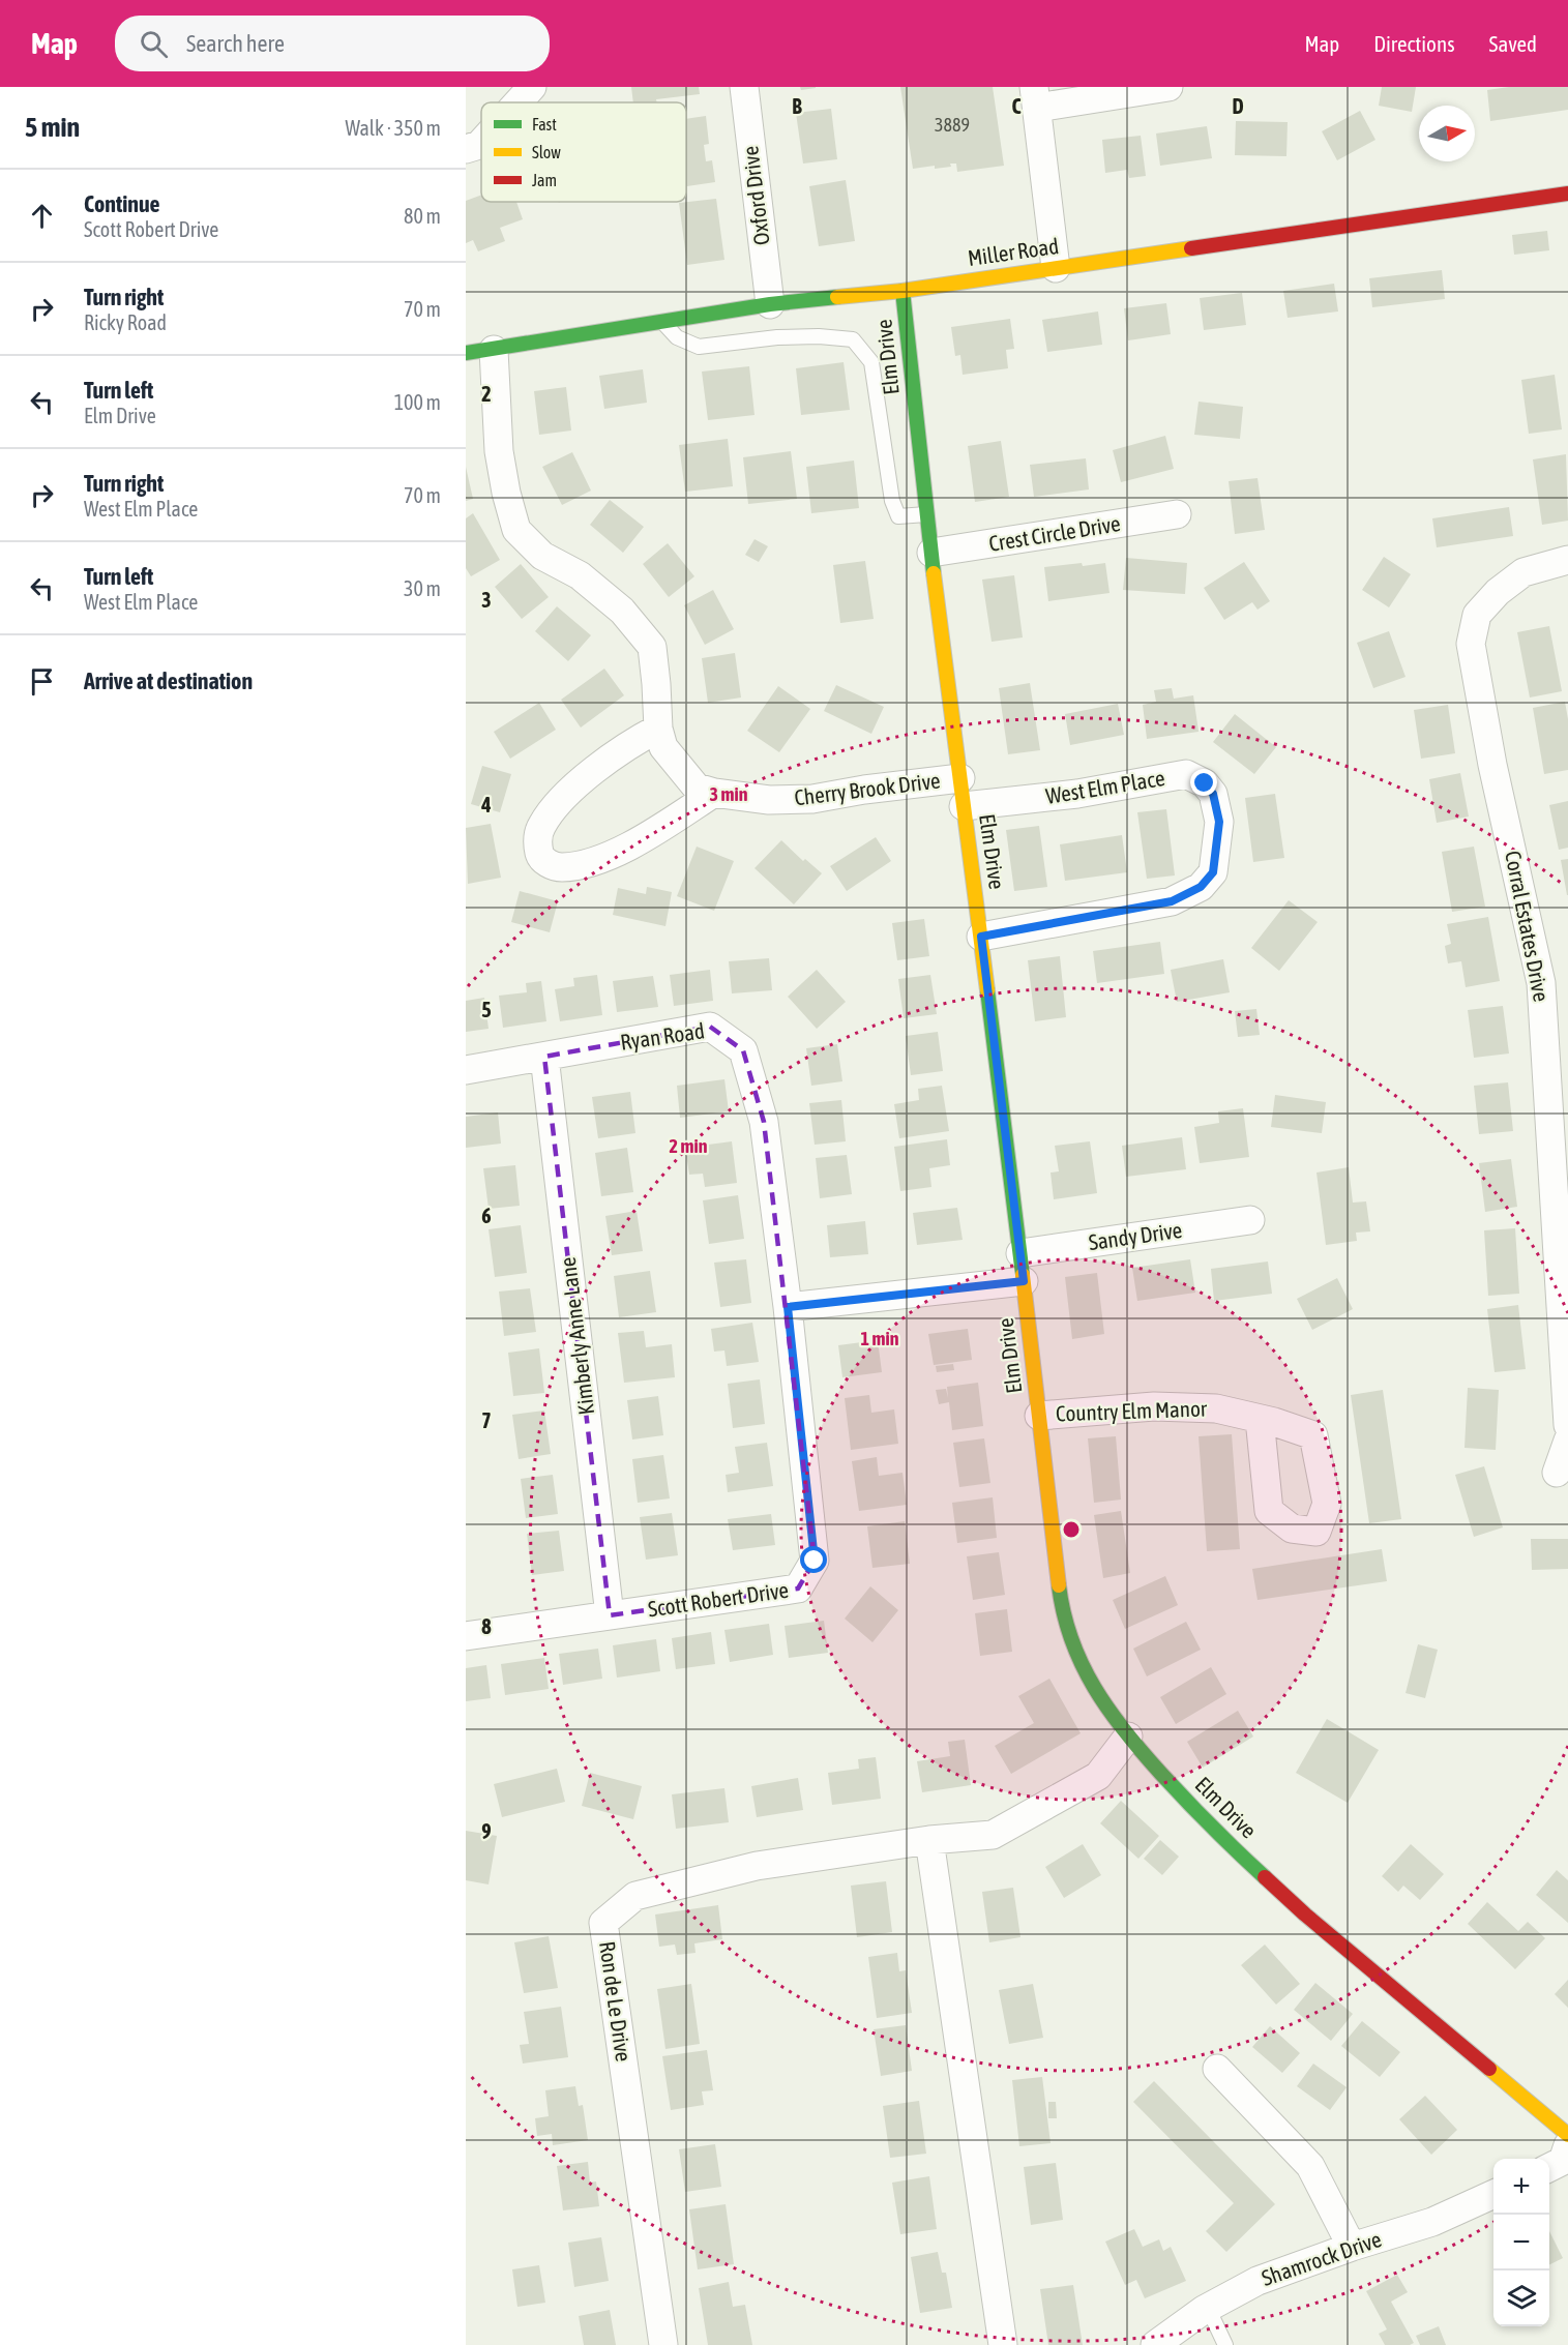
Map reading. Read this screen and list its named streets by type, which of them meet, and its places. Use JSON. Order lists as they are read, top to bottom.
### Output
{
  "streets": {
    "street": [
      "Oxford Drive",
      "Miller Road",
      "Elm Drive",
      "Crest Circle Drive",
      "West Elm Place",
      "Cherry Brook Drive",
      "Corral Estates Drive",
      "Ryan Road",
      "Sandy Drive",
      "Kimberly Anne Lane",
      "Country Elm Manor",
      "Scott Robert Drive",
      "Ron de Le Drive",
      "Shamrock Drive"
    ]
  },
  "crossings": [
    ["Oxford Drive", "Miller Road"],
    ["Miller Road", "Elm Drive"],
    ["Miller Road", "Cherry Brook Drive"],
    ["Elm Drive", "Crest Circle Drive"],
    ["Elm Drive", "West Elm Place"],
    ["Elm Drive", "Cherry Brook Drive"],
    ["Elm Drive", "Sandy Drive"],
    ["Elm Drive", "Country Elm Manor"],
    ["Elm Drive", "Ron de Le Drive"],
    ["Ryan Road", "Kimberly Anne Lane"],
    ["Ryan Road", "Scott Robert Drive"],
    ["Kimberly Anne Lane", "Scott Robert Drive"]
  ],
  "house_numbers": ["3889"],
  "legend": ["Fast", "Slow", "Jam"],
  "north": "right",
  "page": {
    "header": "Map",
    "search": "Search here",
    "nav": ["Map", "Directions", "Saved"],
    "heading": ["5 min", "Walk · 350 m"],
    "list": [
      ["Continue", "Scott Robert Drive", "80 m"],
      ["Turn right", "Ricky Road", "70 m"],
      ["Turn left", "Elm Drive", "100 m"],
      ["Turn right", "West Elm Place", "70 m"],
      ["Turn left", "West Elm Place", "30 m"],
      "Arrive at destination"
    ],
    "map_buttons": ["+", "−"]
  },
  "grid": {
    "columns": ["B", "C", "D"],
    "rows": [
      "2",
      "3",
      "4",
      "5",
      "6",
      "7",
      "8",
      "9"
    ]
  },
  "rings": ["3 min", "2 min", "1 min"]
}
